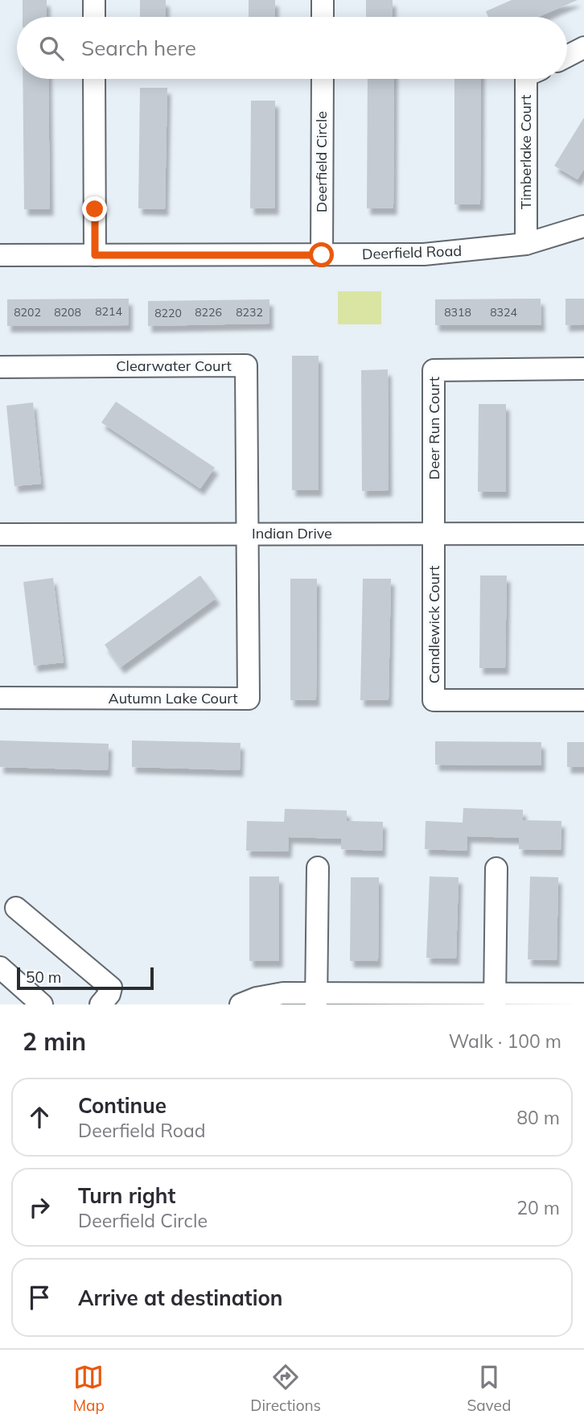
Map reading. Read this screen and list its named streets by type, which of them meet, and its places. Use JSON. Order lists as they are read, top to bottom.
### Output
{
  "streets": {
    "street": [
      "Timberlake Court",
      "Deerfield Circle",
      "Deerfield Road",
      "Clearwater Court",
      "Deer Run Court",
      "Indian Drive",
      "Candlewick Court",
      "Autumn Lake Court"
    ]
  },
  "crossings": [
    ["Timberlake Court", "Deerfield Road"],
    ["Deerfield Circle", "Deerfield Road"],
    ["Clearwater Court", "Indian Drive"],
    ["Clearwater Court", "Autumn Lake Court"],
    ["Deer Run Court", "Indian Drive"],
    ["Deer Run Court", "Candlewick Court"],
    ["Indian Drive", "Candlewick Court"],
    ["Indian Drive", "Autumn Lake Court"]
  ],
  "house_numbers": [
    "8214",
    "8202",
    "8208",
    "8226",
    "8232",
    "8318",
    "8324",
    "8220"
  ],
  "scale_bar": "50 m",
  "page": {
    "search": "Search here",
    "scale": "50 m",
    "heading": ["2 min", "Walk · 100 m"],
    "list": [
      ["Continue", "Deerfield Road", "80 m"],
      ["Turn right", "Deerfield Circle", "20 m"],
      "Arrive at destination"
    ],
    "nav": ["Map", "Directions", "Saved"]
  }
}
